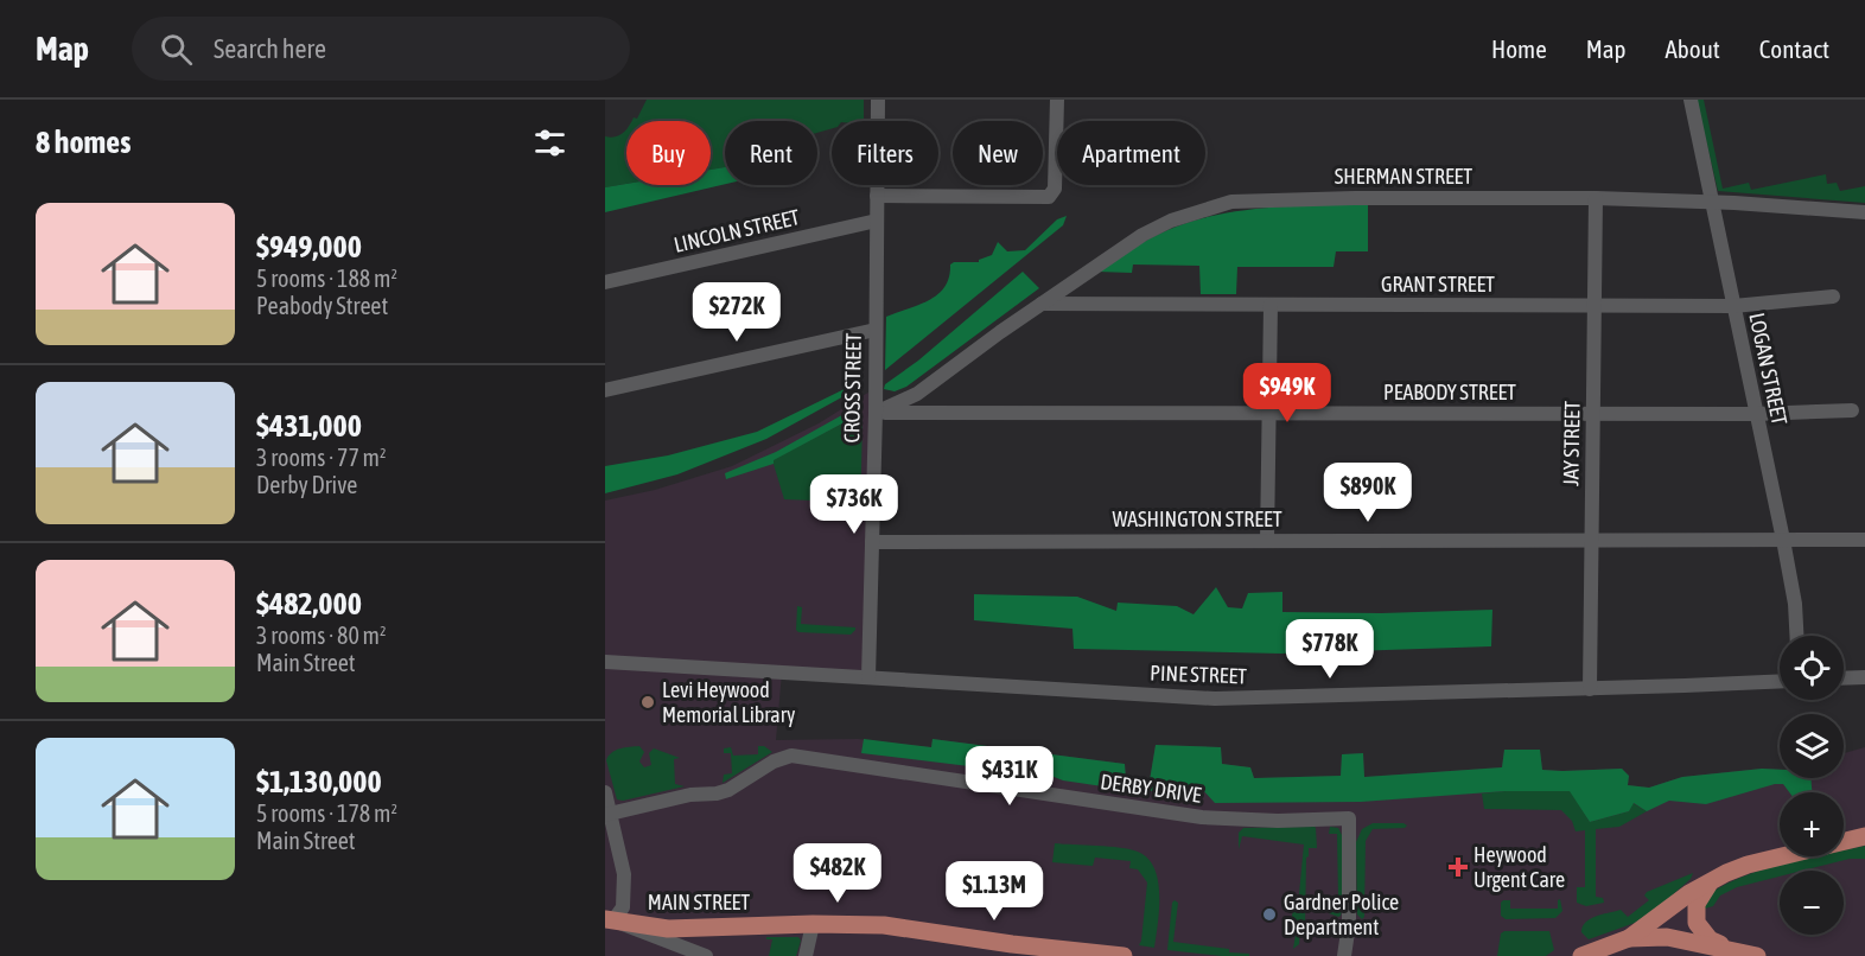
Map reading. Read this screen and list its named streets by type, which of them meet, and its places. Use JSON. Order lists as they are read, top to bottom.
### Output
{
  "streets": {
    "main road": ["MAIN STREET"],
    "street": [
      "SHERMAN STREET",
      "LINCOLN STREET",
      "GRANT STREET",
      "LOGAN STREET",
      "CROSS STREET",
      "PEABODY STREET",
      "JAY STREET",
      "WASHINGTON STREET",
      "PINE STREET",
      "DERBY DRIVE"
    ]
  },
  "crossings": [
    ["SHERMAN STREET", "GRANT STREET"],
    ["SHERMAN STREET", "LOGAN STREET"],
    ["SHERMAN STREET", "CROSS STREET"],
    ["SHERMAN STREET", "PEABODY STREET"],
    ["SHERMAN STREET", "JAY STREET"],
    ["LINCOLN STREET", "CROSS STREET"],
    ["GRANT STREET", "LOGAN STREET"],
    ["GRANT STREET", "JAY STREET"],
    ["LOGAN STREET", "PEABODY STREET"],
    ["LOGAN STREET", "WASHINGTON STREET"],
    ["CROSS STREET", "PEABODY STREET"],
    ["CROSS STREET", "WASHINGTON STREET"],
    ["CROSS STREET", "PINE STREET"],
    ["PEABODY STREET", "JAY STREET"],
    ["JAY STREET", "WASHINGTON STREET"],
    ["JAY STREET", "PINE STREET"]
  ],
  "places": {
    "other": ["Levi Heywood Memorial Library", "Gardner Police Department"],
    "health": ["Heywood Urgent Care"]
  },
  "page": {
    "header": "Map",
    "search": "Search here",
    "nav": [
      "Home",
      "Map",
      "About",
      "Contact"
    ],
    "heading": "8 homes",
    "chip": [
      "Buy",
      "Rent",
      "Filters",
      "New",
      "Apartment"
    ],
    "list": [
      {
        "name": "$949,000",
        "note": "5 rooms · 188 m² · Peabody Street"
      },
      {
        "name": "$431,000",
        "note": "3 rooms · 77 m² · Derby Drive"
      },
      {
        "name": "$482,000",
        "note": "3 rooms · 80 m² · Main Street"
      },
      {
        "name": "$1,130,000",
        "note": "5 rooms · 178 m² · Main Street"
      }
    ],
    "price": [
      "$272K",
      "$949K",
      "$890K",
      "$736K",
      "$778K",
      "$431K",
      "$482K",
      "$1.13M"
    ],
    "map_buttons": ["+", "−"]
  }
}
